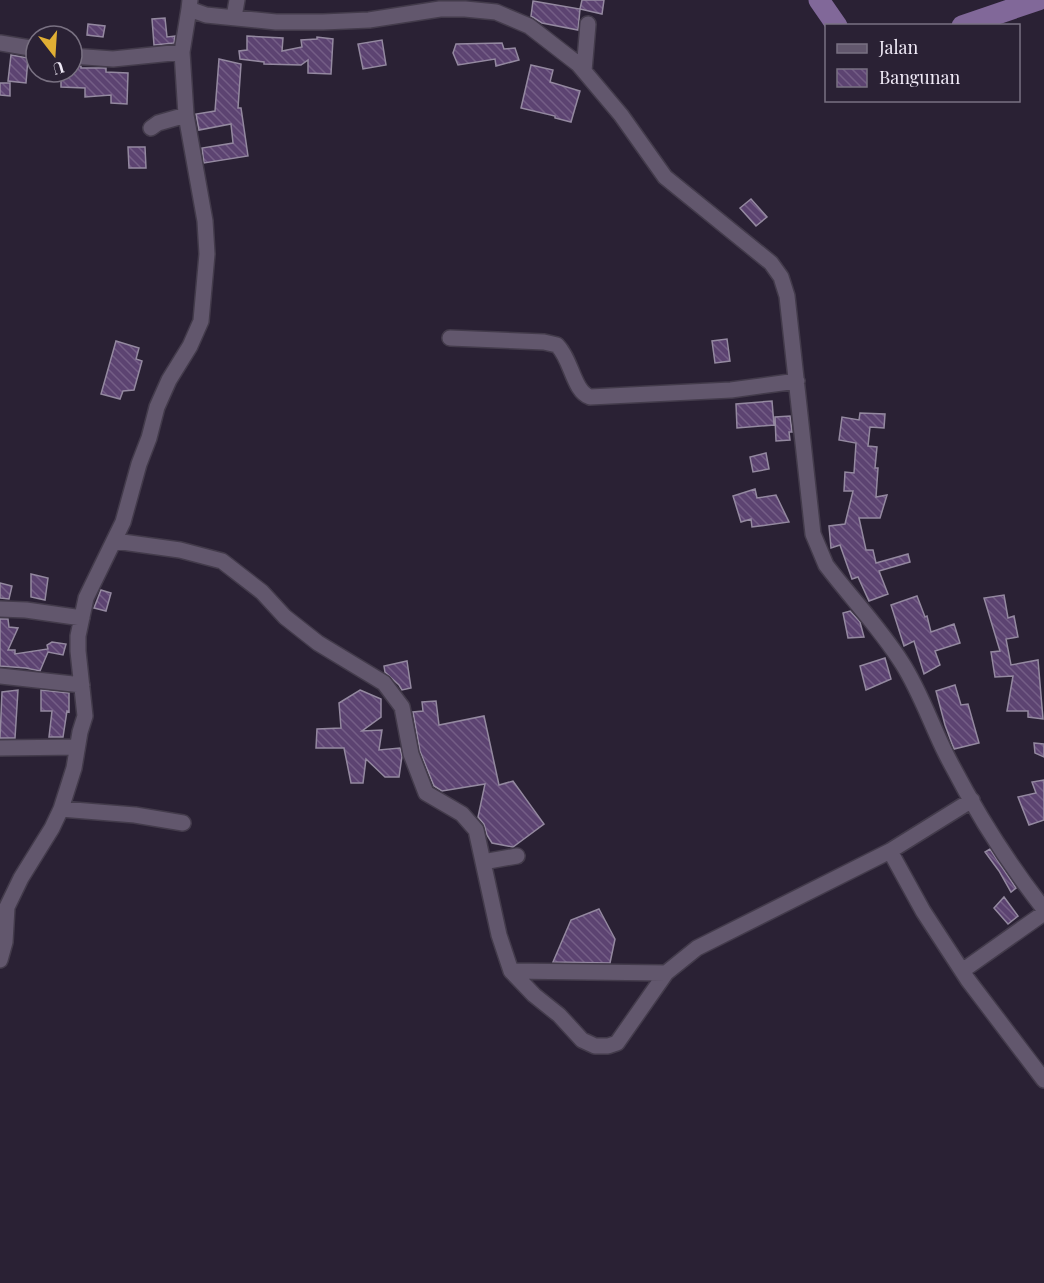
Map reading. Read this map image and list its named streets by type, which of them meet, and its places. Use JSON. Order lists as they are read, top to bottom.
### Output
{
  "legend": ["Jalan", "Bangunan"],
  "north": "bottom"
}
